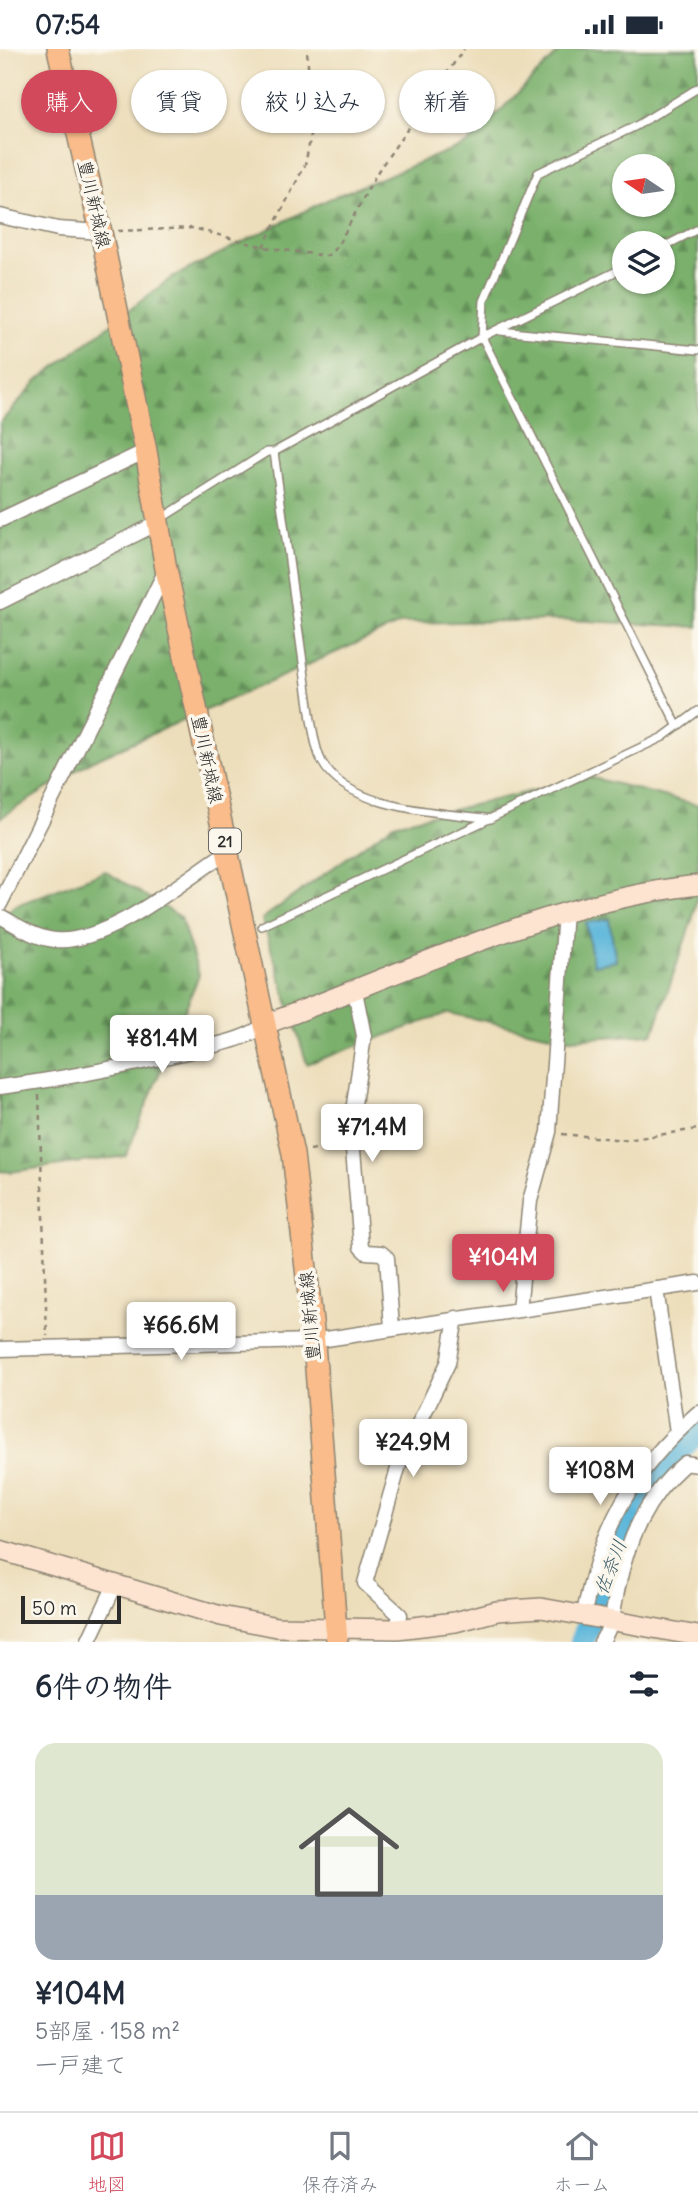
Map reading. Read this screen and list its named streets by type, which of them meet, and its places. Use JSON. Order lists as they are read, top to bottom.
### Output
{
  "streets": {
    "main road": ["豊川新城線", "21"]
  },
  "water": ["佐奈川"],
  "scale_bar": "50 m",
  "north": "left",
  "page": {
    "status": "07:54",
    "chip": [
      "購入",
      "賃貸",
      "絞り込み",
      "新着"
    ],
    "price": [
      "¥81.4M",
      "¥71.4M",
      "¥104M",
      "¥66.6M",
      "¥24.9M",
      "¥108M"
    ],
    "scale": "50 m",
    "heading": "6件の物件",
    "list": [
      {
        "name": "¥104M",
        "note": "5部屋 · 158 m² · 一戸建て"
      }
    ],
    "tabs": ["地図", "保存済み", "ホーム"]
  }
}
